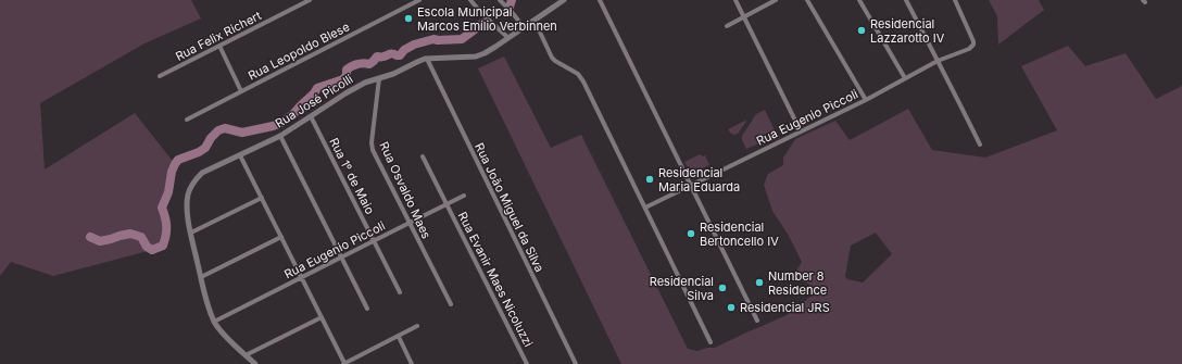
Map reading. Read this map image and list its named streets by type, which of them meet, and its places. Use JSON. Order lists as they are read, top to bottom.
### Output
{
  "streets": {
    "street": [
      "Rua Felix Richert",
      "Rua Leopoldo Blese",
      "Rua José Picolli",
      "Rua Eugenio Piccoli",
      "Rua 1º de Maio",
      "Rua Osvaldo Maes",
      "Rua João Miguel da Silva",
      "Rua Evanir Maes Nicoluzzi"
    ]
  },
  "crossings": [
    ["Rua José Picolli", "Rua Eugenio Piccoli"],
    ["Rua José Picolli", "Rua 1º de Maio"],
    ["Rua José Picolli", "Rua Osvaldo Maes"],
    ["Rua José Picolli", "Rua João Miguel da Silva"],
    ["Rua Eugenio Piccoli", "Rua 1º de Maio"],
    ["Rua Eugenio Piccoli", "Rua Osvaldo Maes"],
    ["Rua Eugenio Piccoli", "Rua Evanir Maes Nicoluzzi"]
  ],
  "places": [
    "Escola Municipal Marcos Emílio Verbinnen",
    "Residencial Lazzarotto IV",
    "Residencial Maria Eduarda",
    "Residencial Bertoncello IV",
    "Number 8 Residence",
    "Residencial Silva",
    "Residencial JRS"
  ]
}
